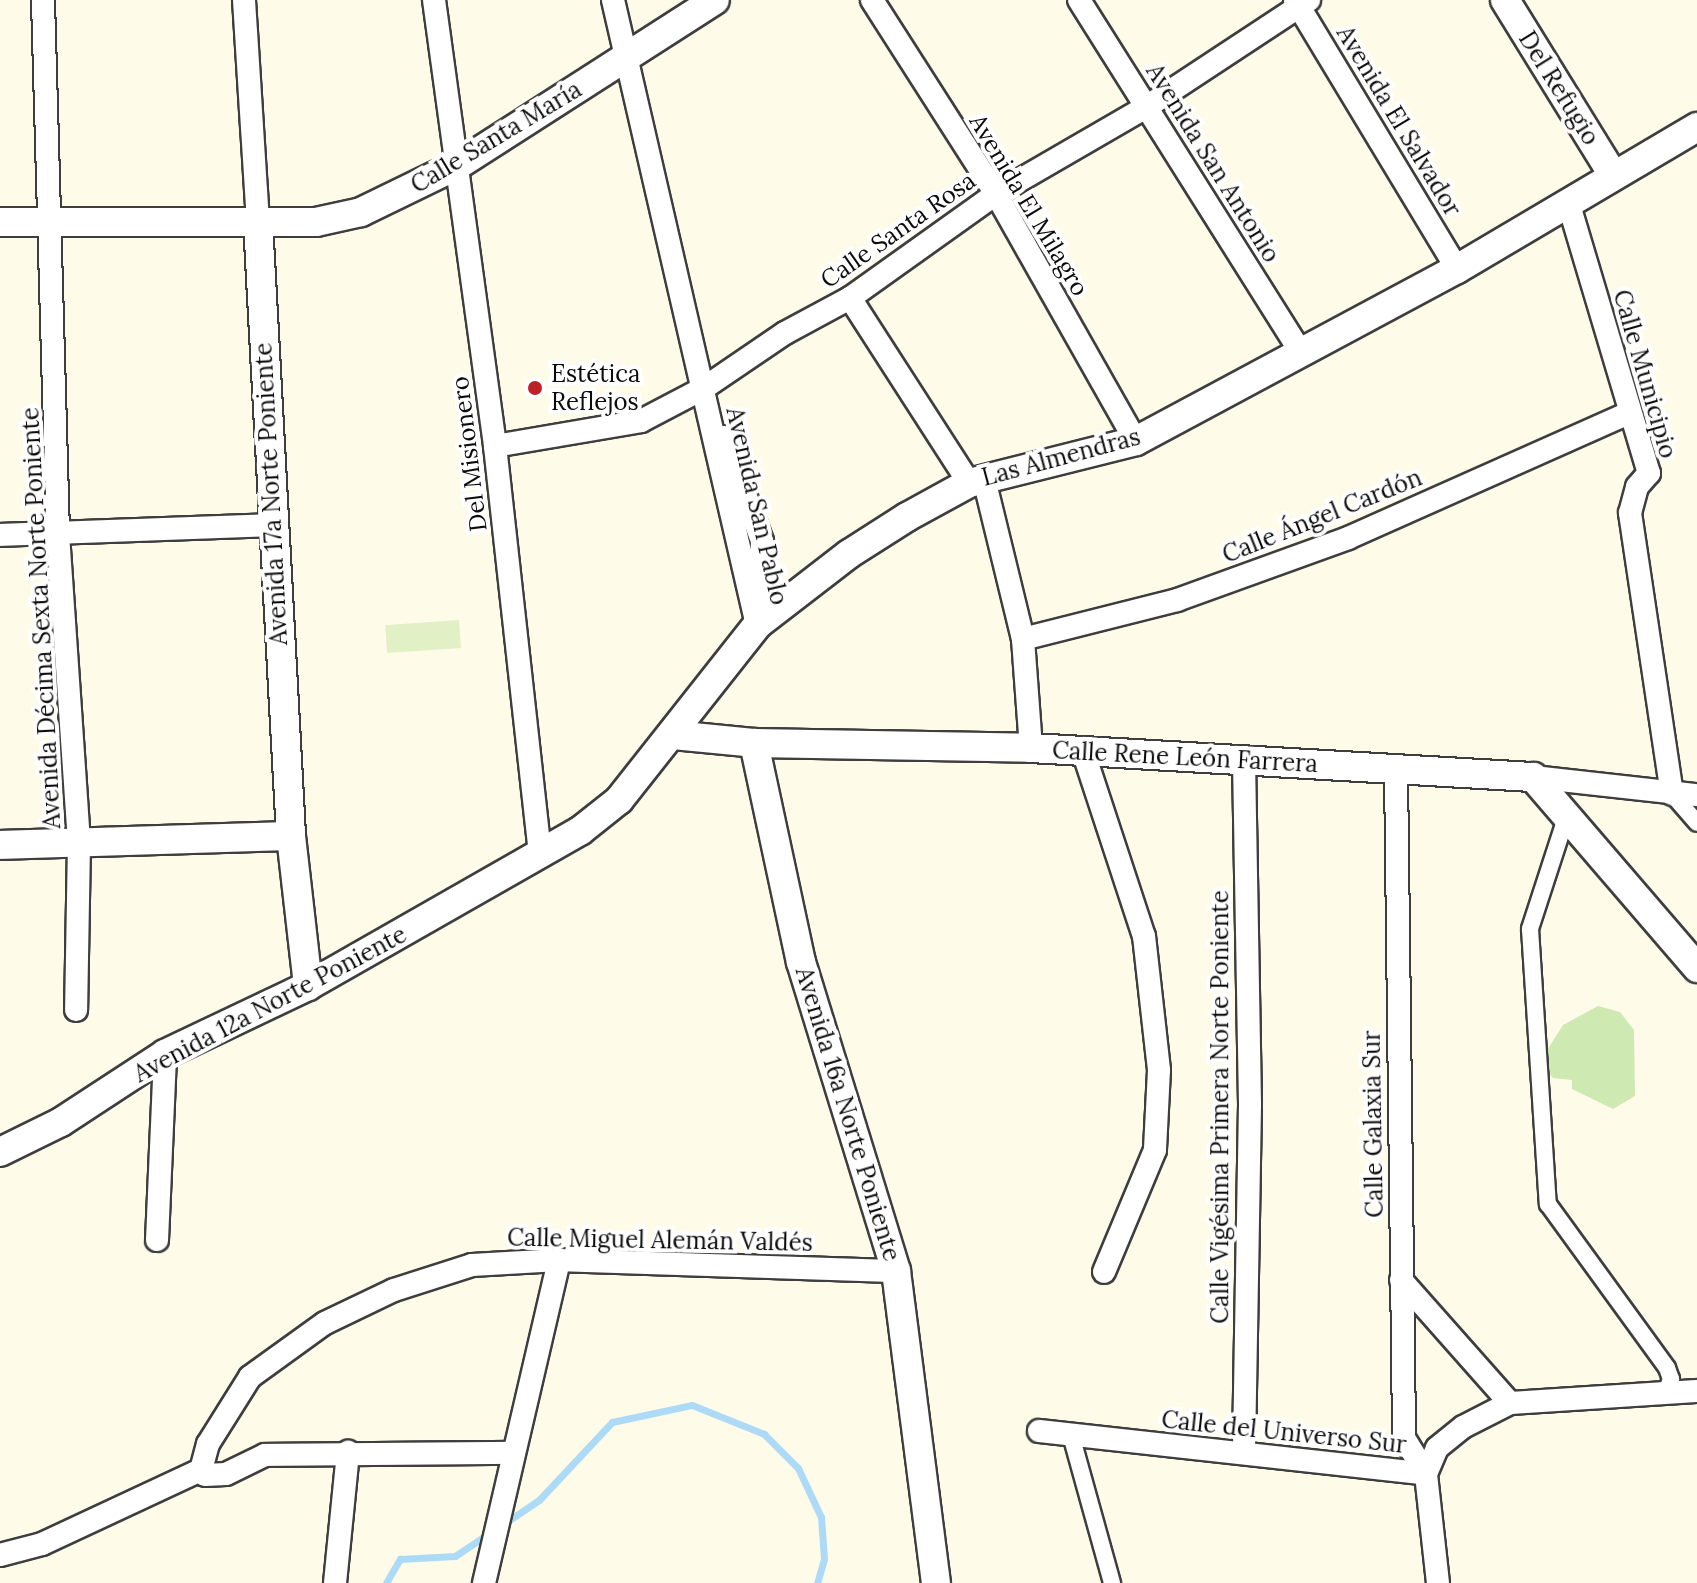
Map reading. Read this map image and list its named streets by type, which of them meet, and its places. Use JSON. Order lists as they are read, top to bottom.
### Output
{
  "streets": {
    "street": [
      "Del Refugio",
      "Avenida El Salvador",
      "Calle Santa María",
      "Avenida San Antonio",
      "Avenida El Milagro",
      "Calle Santa Rosa",
      "Calle Municipio",
      "Del Misionero",
      "Las Almendras",
      "Avenida 17a Norte Poniente",
      "Avenida San Pablo",
      "Calle Ángel Cardón",
      "Avenida Décima Sexta Norte Poniente",
      "Calle Rene León Farrera",
      "Avenida 12a Norte Poniente",
      "Calle Vigésima Primera Norte Poniente",
      "Avenida 16a Norte Poniente",
      "Calle Galaxia Sur",
      "Calle Miguel Alemán Valdés",
      "Calle del Universo Sur"
    ]
  },
  "crossings": [
    ["Del Refugio", "Las Almendras"],
    ["Avenida El Salvador", "Calle Santa Rosa"],
    ["Avenida El Salvador", "Las Almendras"],
    ["Calle Santa María", "Del Misionero"],
    ["Calle Santa María", "Avenida 17a Norte Poniente"],
    ["Calle Santa María", "Avenida San Pablo"],
    ["Calle Santa María", "Avenida Décima Sexta Norte Poniente"],
    ["Avenida San Antonio", "Calle Santa Rosa"],
    ["Avenida San Antonio", "Las Almendras"],
    ["Avenida El Milagro", "Calle Santa Rosa"],
    ["Avenida El Milagro", "Las Almendras"],
    ["Calle Santa Rosa", "Del Misionero"],
    ["Calle Santa Rosa", "Avenida San Pablo"],
    ["Calle Municipio", "Las Almendras"],
    ["Calle Municipio", "Calle Ángel Cardón"],
    ["Calle Municipio", "Calle Rene León Farrera"],
    ["Del Misionero", "Las Almendras"],
    ["Del Misionero", "Avenida 12a Norte Poniente"],
    ["Las Almendras", "Avenida San Pablo"],
    ["Las Almendras", "Calle Rene León Farrera"],
    ["Las Almendras", "Avenida 12a Norte Poniente"],
    ["Avenida 17a Norte Poniente", "Avenida 12a Norte Poniente"],
    ["Calle Rene León Farrera", "Calle Vigésima Primera Norte Poniente"],
    ["Calle Rene León Farrera", "Avenida 16a Norte Poniente"],
    ["Calle Rene León Farrera", "Calle Galaxia Sur"],
    ["Calle Vigésima Primera Norte Poniente", "Calle del Universo Sur"],
    ["Avenida 16a Norte Poniente", "Calle Miguel Alemán Valdés"],
    ["Calle Galaxia Sur", "Calle del Universo Sur"]
  ],
  "places": ["Estética Reflejos"]
}
